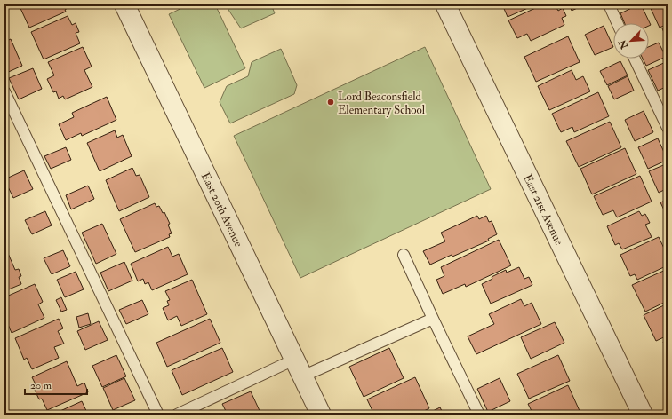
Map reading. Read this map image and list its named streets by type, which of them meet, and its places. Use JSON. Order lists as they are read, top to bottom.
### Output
{
  "streets": {
    "street": ["East 20th Avenue", "East 21st Avenue"]
  },
  "places": ["Lord Beaconsfield Elementary School"],
  "scale_bar": "20 m",
  "north": "bottom left"
}
